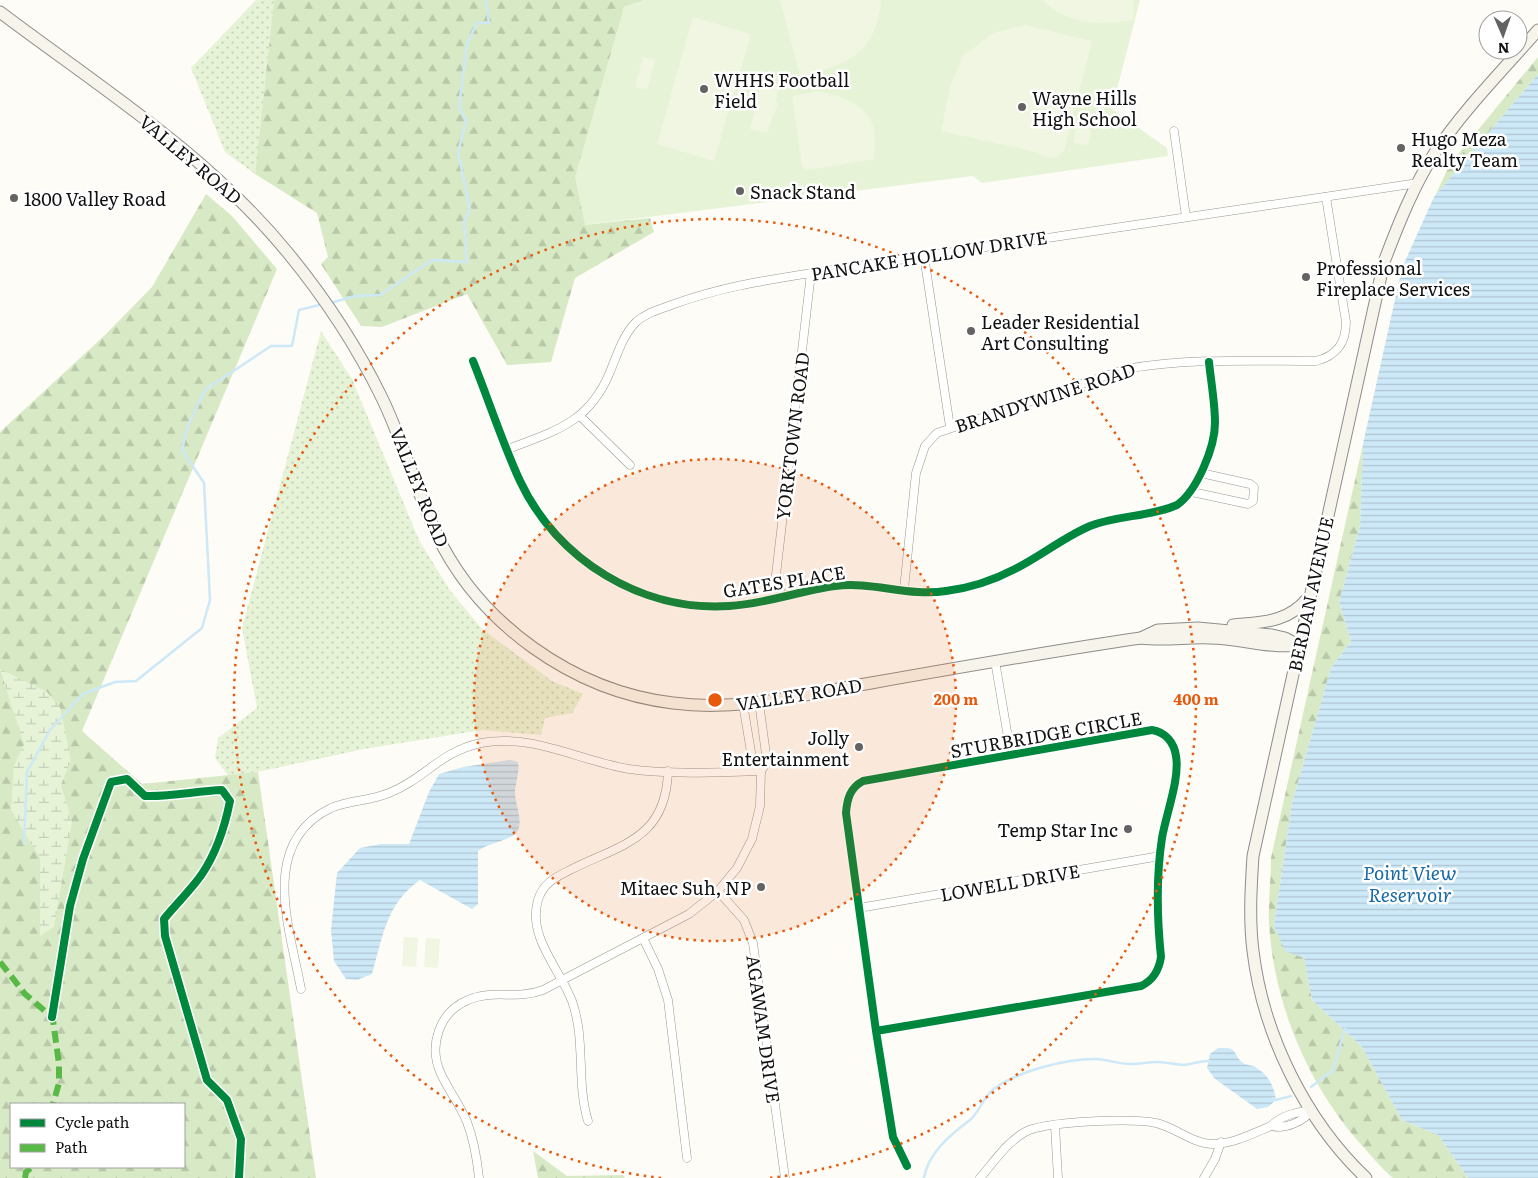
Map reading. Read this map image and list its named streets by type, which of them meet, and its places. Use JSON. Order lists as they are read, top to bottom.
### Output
{
  "streets": {
    "main road": ["VALLEY ROAD", "BERDAN AVENUE"],
    "street": [
      "PANCAKE HOLLOW DRIVE",
      "BRANDYWINE ROAD",
      "YORKTOWN ROAD",
      "GATES PLACE",
      "STURBRIDGE CIRCLE",
      "LOWELL DRIVE",
      "AGAWAM DRIVE"
    ]
  },
  "crossings": [
    ["VALLEY ROAD", "BERDAN AVENUE"],
    ["PANCAKE HOLLOW DRIVE", "BRANDYWINE ROAD"],
    ["PANCAKE HOLLOW DRIVE", "YORKTOWN ROAD"],
    ["PANCAKE HOLLOW DRIVE", "GATES PLACE"],
    ["PANCAKE HOLLOW DRIVE", "BERDAN AVENUE"],
    ["BRANDYWINE ROAD", "GATES PLACE"],
    ["YORKTOWN ROAD", "GATES PLACE"],
    ["STURBRIDGE CIRCLE", "LOWELL DRIVE"]
  ],
  "water": ["Point View Reservoir"],
  "places": [
    "WHHS Football Field",
    "Wayne Hills High School",
    "Hugo Meza Realty Team",
    "Snack Stand",
    "1800 Valley Road",
    "Professional Fireplace Services",
    "Leader Residential Art Consulting",
    "Jolly Entertainment",
    "Temp Star Inc",
    "Mitaec Suh, NP"
  ],
  "legend": ["Cycle path", "Path"],
  "north": "bottom",
  "rings": ["200 m", "400 m"]
}
